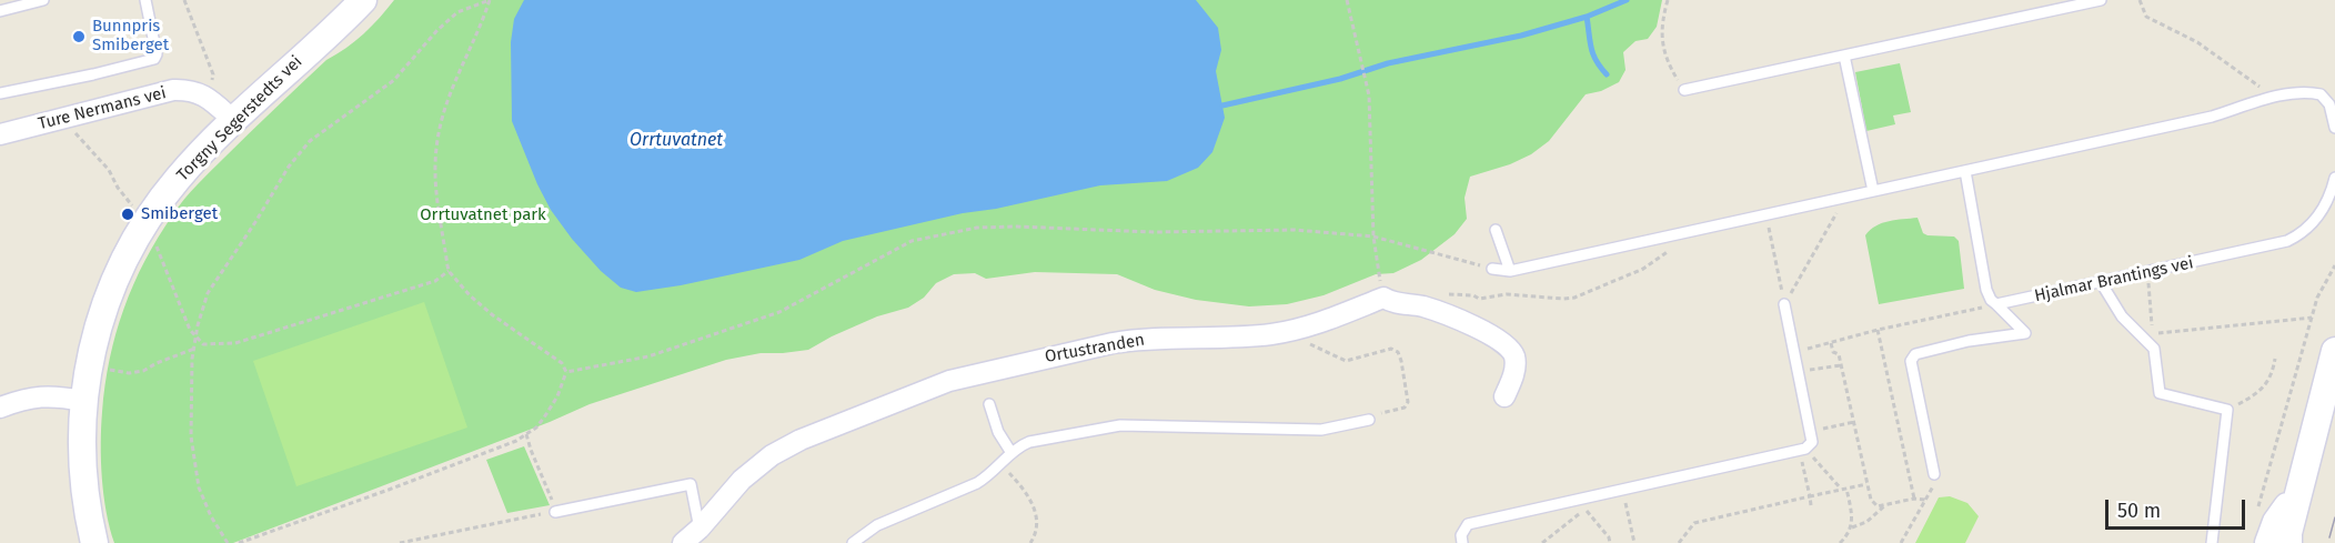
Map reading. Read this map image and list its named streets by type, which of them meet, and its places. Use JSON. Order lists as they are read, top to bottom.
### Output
{
  "streets": {
    "main road": ["Torgny Segerstedts vei"],
    "street": ["Ture Nermans vei", "Ortustranden"],
    "lane": ["Hjalmar Brantings vei"]
  },
  "crossings": [
    ["Ture Nermans vei", "Torgny Segerstedts vei"]
  ],
  "water": ["Orrtuvatnet"],
  "parks": ["Orrtuvatnet park"],
  "places": ["Bunnpris Smiberget", "Smiberget"],
  "scale_bar": "50 m"
}
